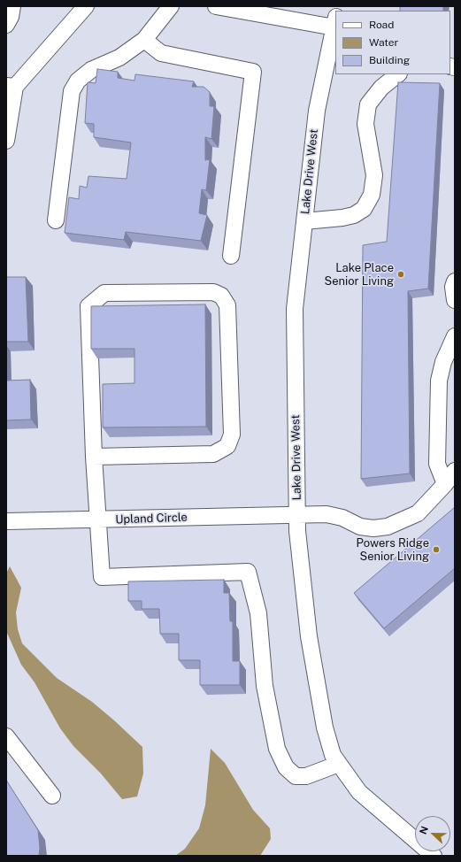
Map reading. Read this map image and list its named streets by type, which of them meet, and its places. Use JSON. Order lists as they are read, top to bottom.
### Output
{
  "streets": {
    "street": ["Lake Drive West", "Upland Circle"]
  },
  "crossings": [
    ["Lake Drive West", "Upland Circle"]
  ],
  "places": ["Lake Place Senior Living", "Powers Ridge Senior Living"],
  "legend": ["Road", "Water", "Building"],
  "north": "left"
}
